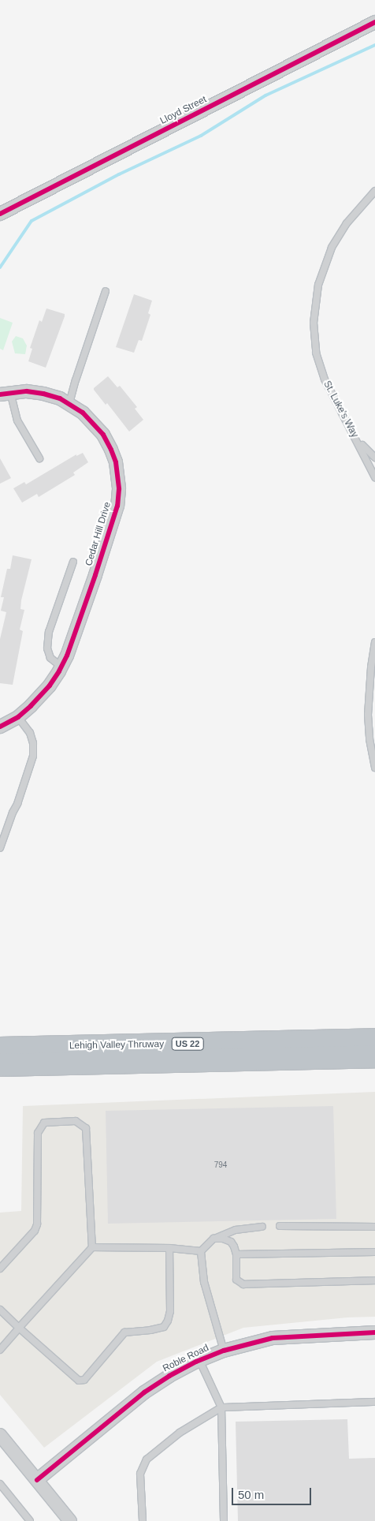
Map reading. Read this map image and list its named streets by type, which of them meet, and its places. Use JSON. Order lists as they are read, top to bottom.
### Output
{
  "streets": {
    "highway": ["US 22", "Lehigh Valley Thruway"],
    "street": ["Lloyd Street", "Cedar Hill Drive", "Roble Road"],
    "lane": ["St. Luke's Way"]
  },
  "house_numbers": ["794"],
  "scale_bar": "50 m"
}
